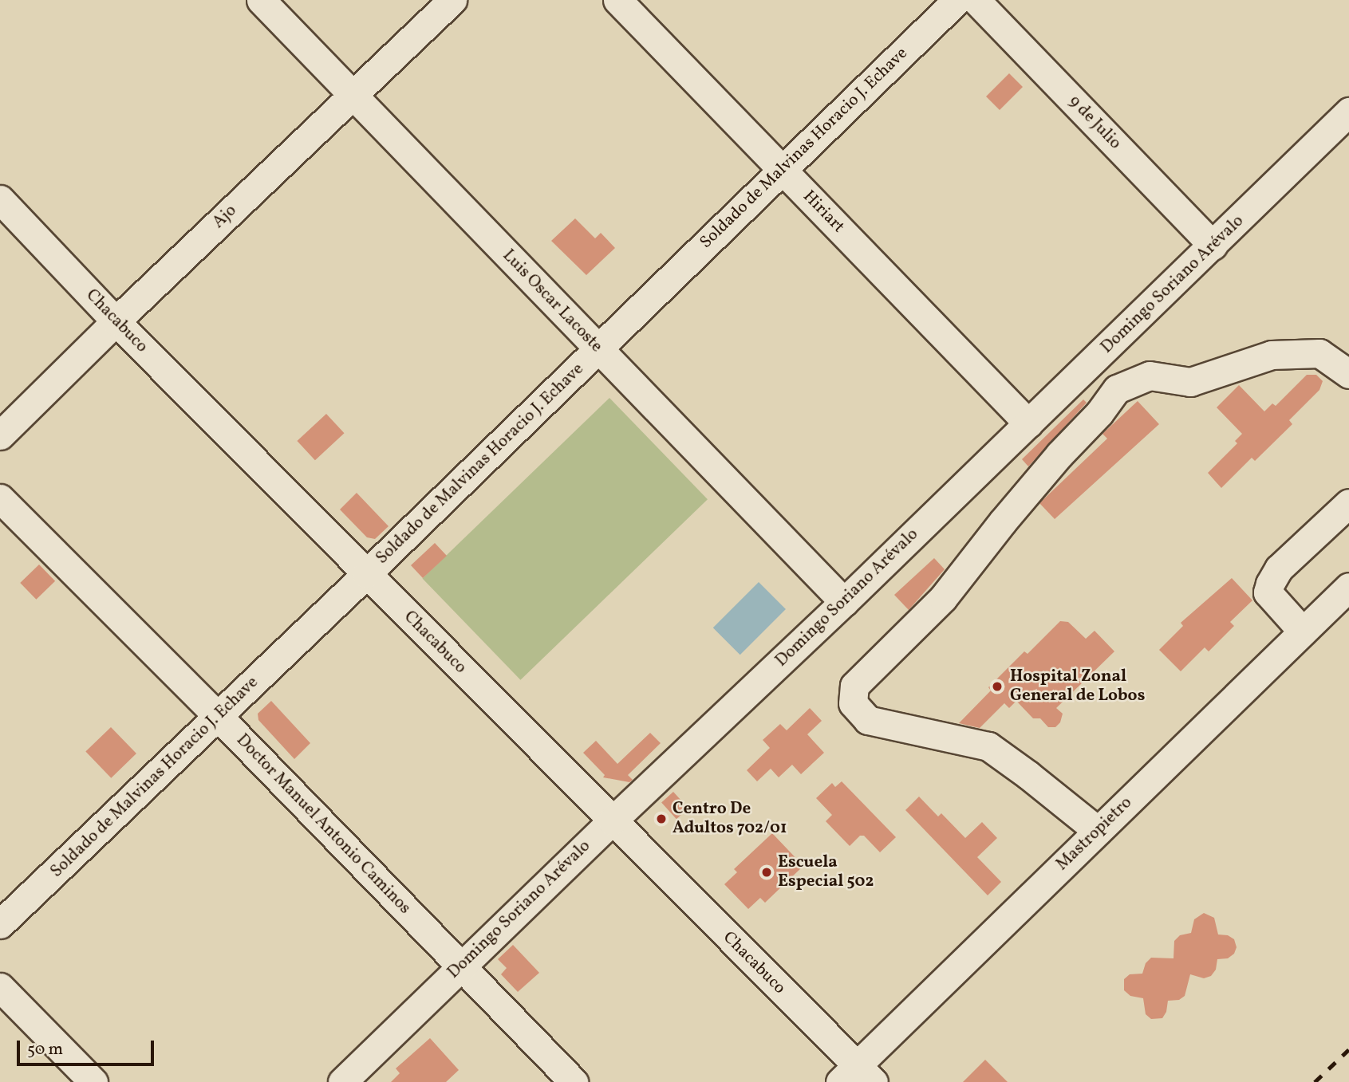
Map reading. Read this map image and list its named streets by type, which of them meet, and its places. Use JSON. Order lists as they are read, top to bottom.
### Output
{
  "streets": {
    "street": [
      "9 de Julio",
      "Soldado de Malvinas Horacio J. Echave",
      "Hiriart",
      "Ajo",
      "Domingo Soriano Arévalo",
      "Luis Oscar Lacoste",
      "Chacabuco",
      "Doctor Manuel Antonio Caminos",
      "Mastropietro"
    ]
  },
  "crossings": [
    ["9 de Julio", "Domingo Soriano Arévalo"],
    ["Soldado de Malvinas Horacio J. Echave", "Hiriart"],
    ["Soldado de Malvinas Horacio J. Echave", "Luis Oscar Lacoste"],
    ["Soldado de Malvinas Horacio J. Echave", "Chacabuco"],
    ["Soldado de Malvinas Horacio J. Echave", "Doctor Manuel Antonio Caminos"],
    ["Hiriart", "Domingo Soriano Arévalo"],
    ["Ajo", "Luis Oscar Lacoste"],
    ["Ajo", "Chacabuco"],
    ["Domingo Soriano Arévalo", "Luis Oscar Lacoste"],
    ["Domingo Soriano Arévalo", "Chacabuco"],
    ["Domingo Soriano Arévalo", "Doctor Manuel Antonio Caminos"],
    ["Chacabuco", "Mastropietro"]
  ],
  "places": ["Hospital Zonal General de Lobos", "Centro De Adultos 702/01", "Escuela Especial 502"],
  "scale_bar": "50 m"
}
